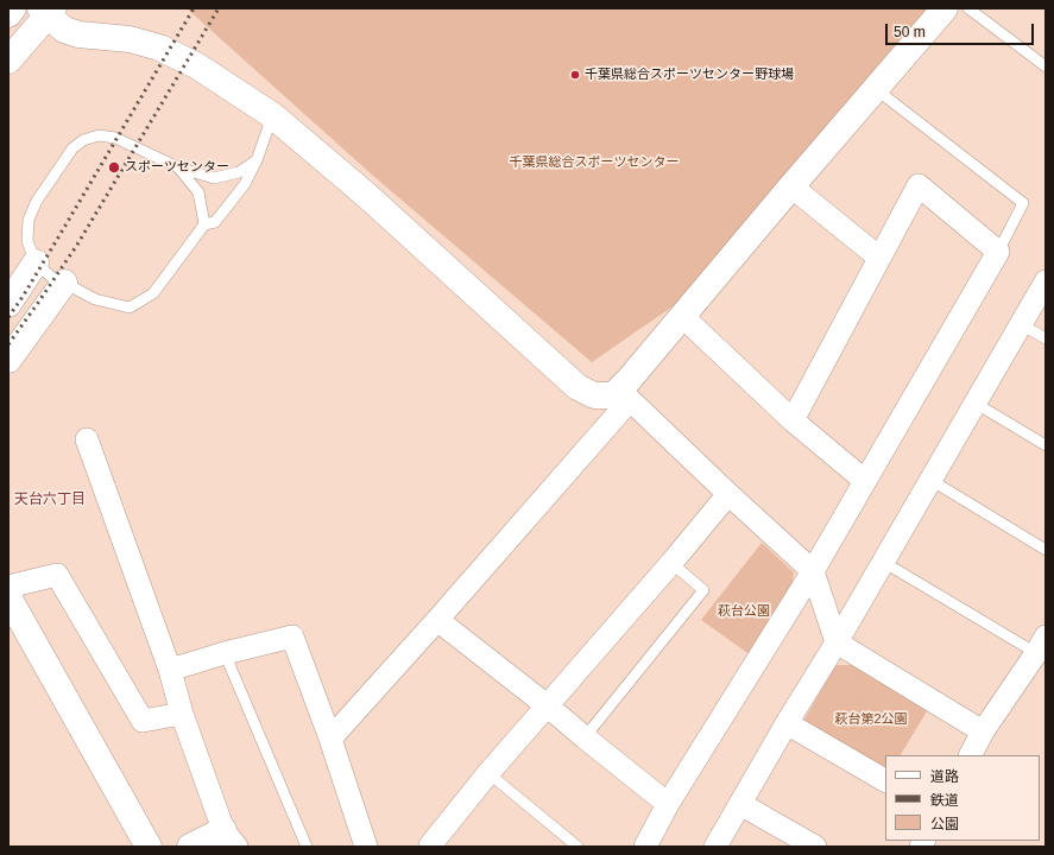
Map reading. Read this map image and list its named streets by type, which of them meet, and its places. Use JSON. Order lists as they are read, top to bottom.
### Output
{
  "districts": ["天台六丁目"],
  "parks": ["千葉県総合スポーツセンター", "萩台公園", "萩台第2公園"],
  "places": ["千葉県総合スポーツセンター野球場", "スポーツセンター"],
  "legend": ["道路", "鉄道", "公園"],
  "scale_bar": "50 m"
}
